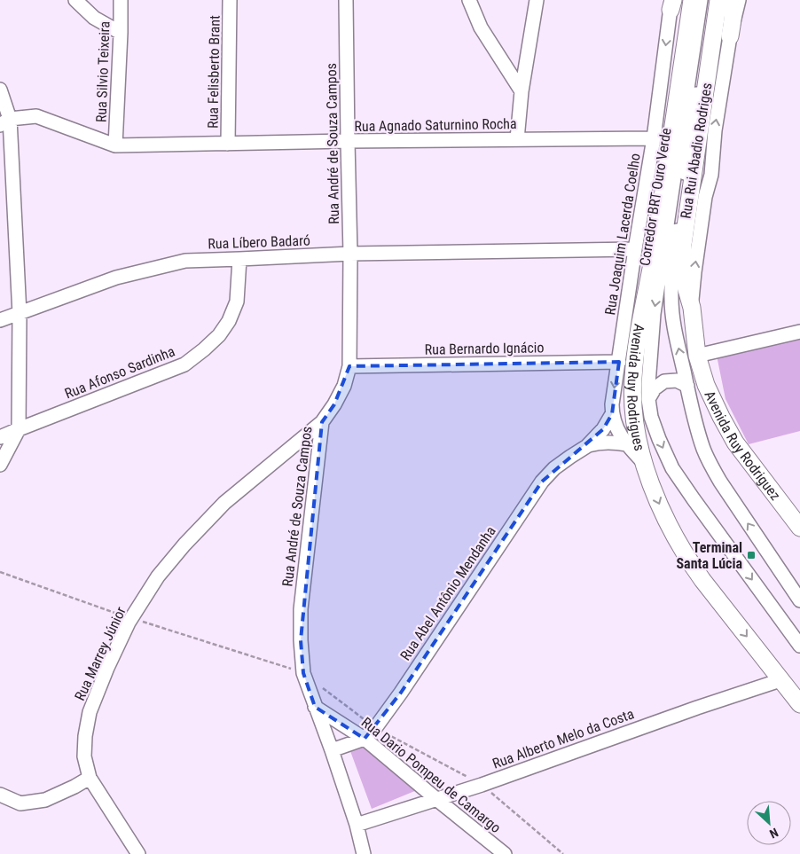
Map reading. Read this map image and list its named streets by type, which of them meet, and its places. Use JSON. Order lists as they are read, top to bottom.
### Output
{
  "streets": {
    "main road": ["Avenida Ruy Rodrigues", "Avenida Ruy Rodriguez"],
    "street": [
      "Rua Silvio Teixeira",
      "Rua Felisberto Brant",
      "Rua Agnado Saturnino Rocha",
      "Rua André de Souza Campos",
      "Rua Rui Abadio Rodriges",
      "Corredor BRT Ouro Verde",
      "Rua Joaquim Lacerda Coelho",
      "Rua Líbero Badaró",
      "Rua Bernardo Ignácio",
      "Rua Afonso Sardinha",
      "Rua Abel Antônio Mendanha",
      "Rua Marrey Júnior",
      "Rua Alberto Melo da Costa",
      "Rua Dario Pompeu de Camargo"
    ]
  },
  "crossings": [
    ["Rua Silvio Teixeira", "Rua Agnado Saturnino Rocha"],
    ["Rua Felisberto Brant", "Rua Agnado Saturnino Rocha"],
    ["Rua Agnado Saturnino Rocha", "Rua André de Souza Campos"],
    ["Rua Agnado Saturnino Rocha", "Rua Joaquim Lacerda Coelho"],
    ["Rua André de Souza Campos", "Rua Líbero Badaró"],
    ["Rua André de Souza Campos", "Rua Bernardo Ignácio"],
    ["Rua André de Souza Campos", "Rua Abel Antônio Mendanha"],
    ["Rua André de Souza Campos", "Rua Marrey Júnior"],
    ["Rua André de Souza Campos", "Rua Alberto Melo da Costa"],
    ["Rua André de Souza Campos", "Rua Dario Pompeu de Camargo"],
    ["Rua Joaquim Lacerda Coelho", "Rua Líbero Badaró"],
    ["Rua Joaquim Lacerda Coelho", "Rua Bernardo Ignácio"],
    ["Rua Joaquim Lacerda Coelho", "Avenida Ruy Rodrigues"],
    ["Rua Joaquim Lacerda Coelho", "Rua Abel Antônio Mendanha"],
    ["Rua Líbero Badaró", "Rua Afonso Sardinha"],
    ["Avenida Ruy Rodrigues", "Rua Alberto Melo da Costa"],
    ["Rua Abel Antônio Mendanha", "Rua Dario Pompeu de Camargo"],
    ["Rua Alberto Melo da Costa", "Rua Dario Pompeu de Camargo"]
  ],
  "one_way": ["Rua Rui Abadio Rodriges", "Rua Joaquim Lacerda Coelho"],
  "places": {
    "transit": ["Terminal Santa Lúcia"]
  },
  "north": "bottom right"
}
